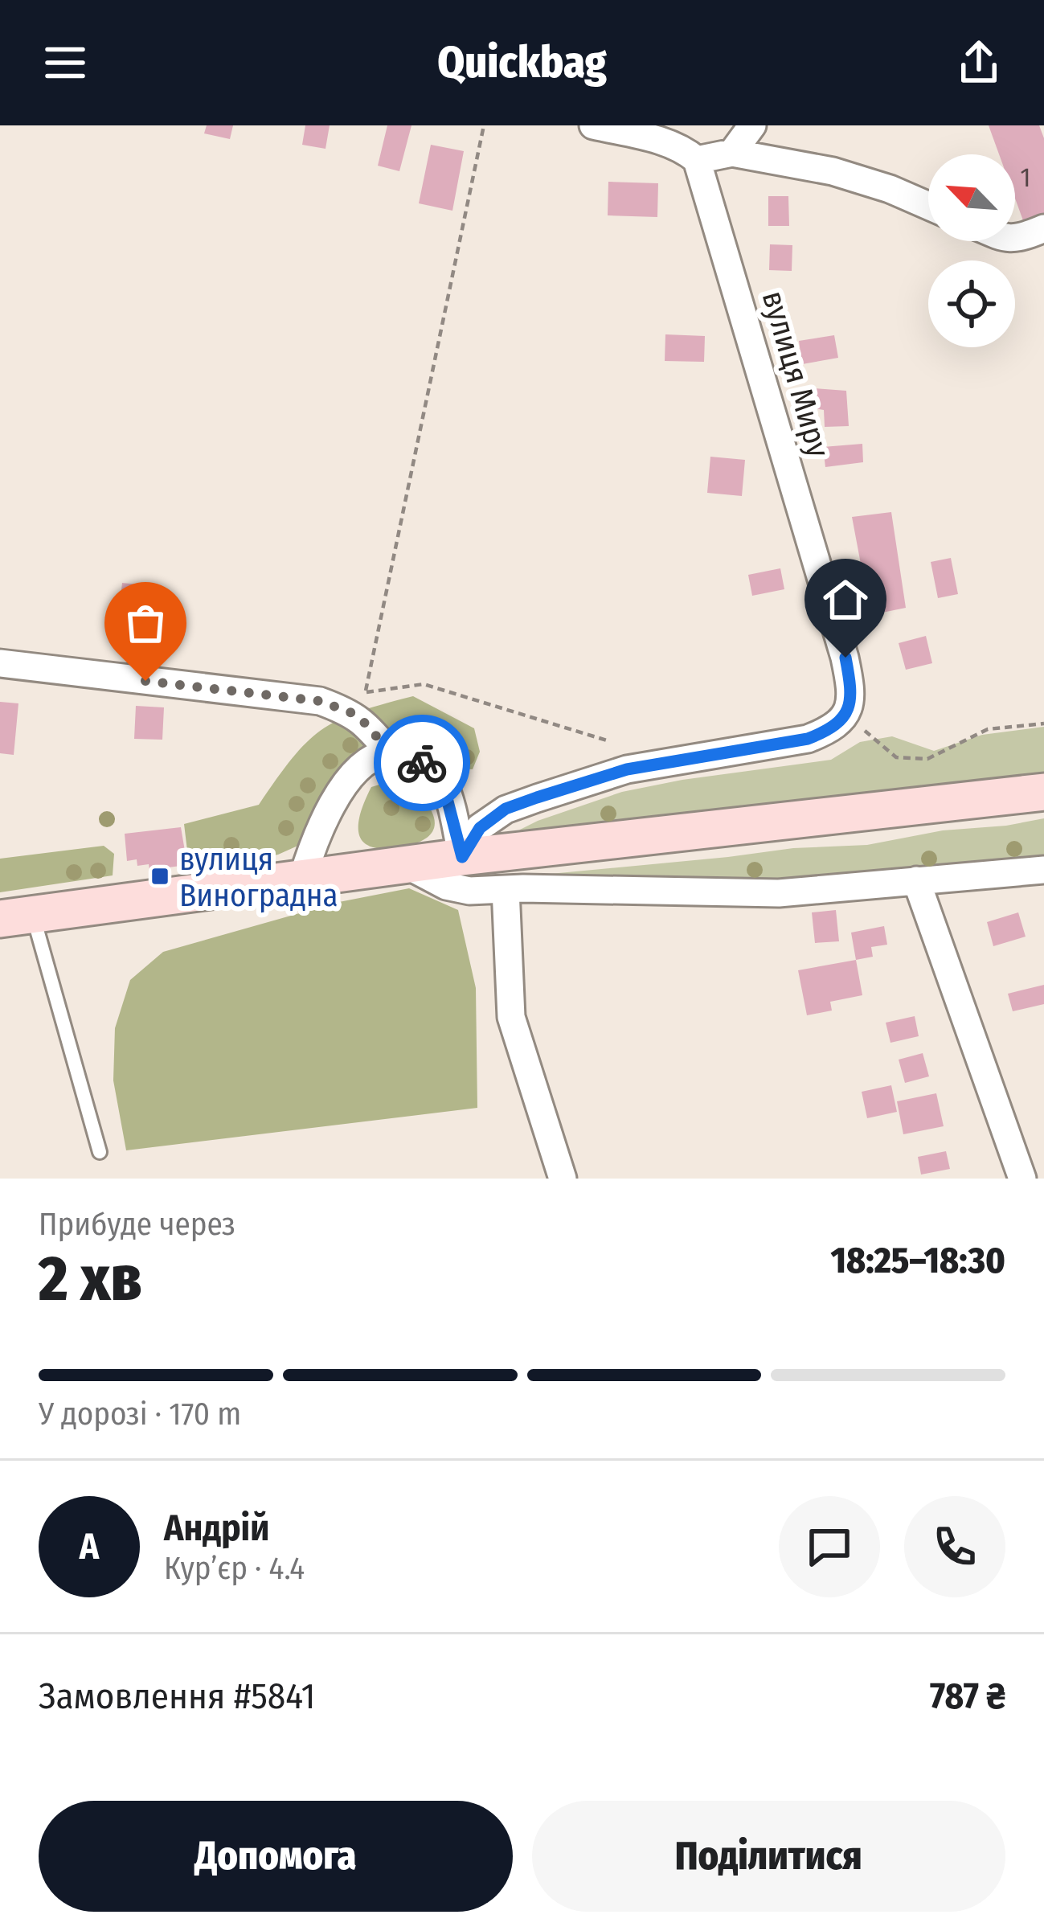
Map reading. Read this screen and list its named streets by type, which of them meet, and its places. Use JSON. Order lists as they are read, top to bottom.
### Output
{
  "streets": {
    "street": ["вулиця Миру"]
  },
  "places": {
    "transit": ["вулиця Виноградна"]
  },
  "house_numbers": ["1"],
  "north": "top left",
  "page": {
    "header": "Quickbag",
    "heading": ["2 хв", "Прибуде через", "18:25–18:30"],
    "panel": [
      "Андрій",
      "Кур’єр · 4.4",
      "Замовлення #5841",
      "787 ₴"
    ],
    "bar": "У дорозі · 170 m",
    "round": "А",
    "buttons": ["Допомога", "Поділитися"]
  }
}
